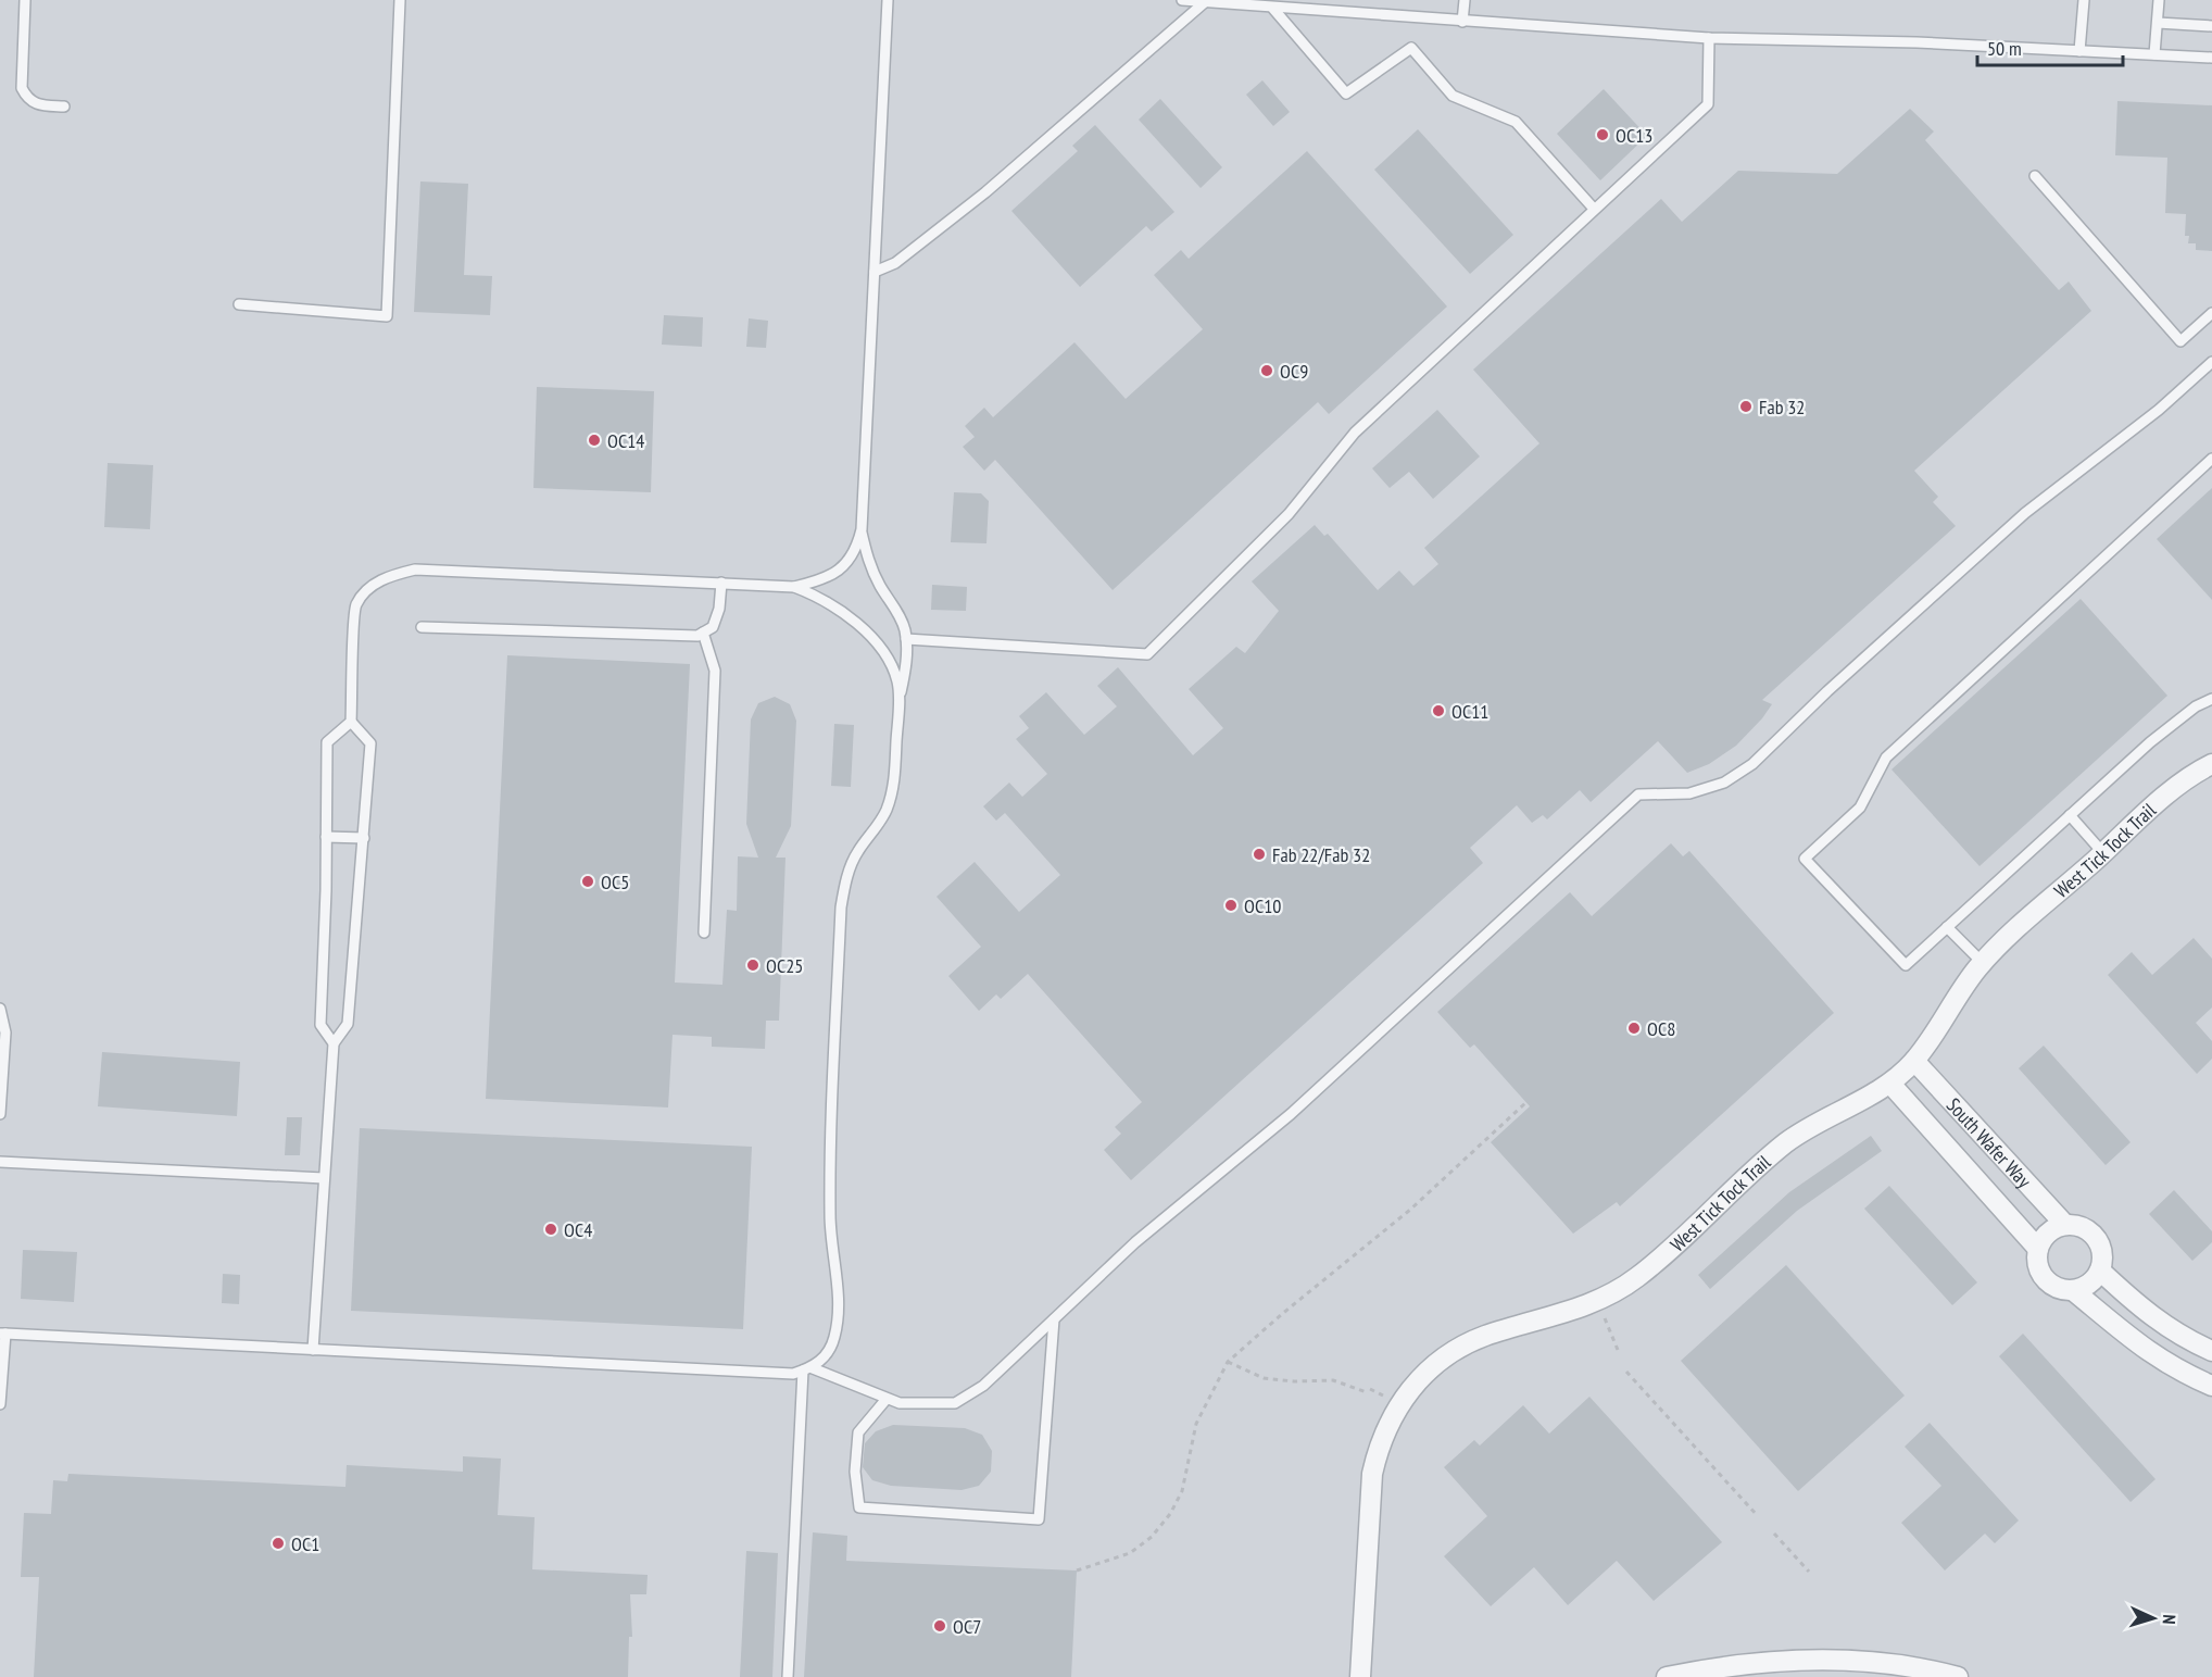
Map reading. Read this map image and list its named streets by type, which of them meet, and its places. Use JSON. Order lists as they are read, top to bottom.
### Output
{
  "streets": {
    "street": ["West Tick Tock Trail", "South Wafer Way"]
  },
  "crossings": [
    ["West Tick Tock Trail", "South Wafer Way"]
  ],
  "places": [
    "OC13",
    "OC9",
    "Fab 32",
    "OC14",
    "OC11",
    "Fab 22/Fab 32",
    "OC5",
    "OC10",
    "OC25",
    "OC8",
    "OC4",
    "OC1",
    "OC7"
  ],
  "scale_bar": "50 m",
  "north": "right"
}
